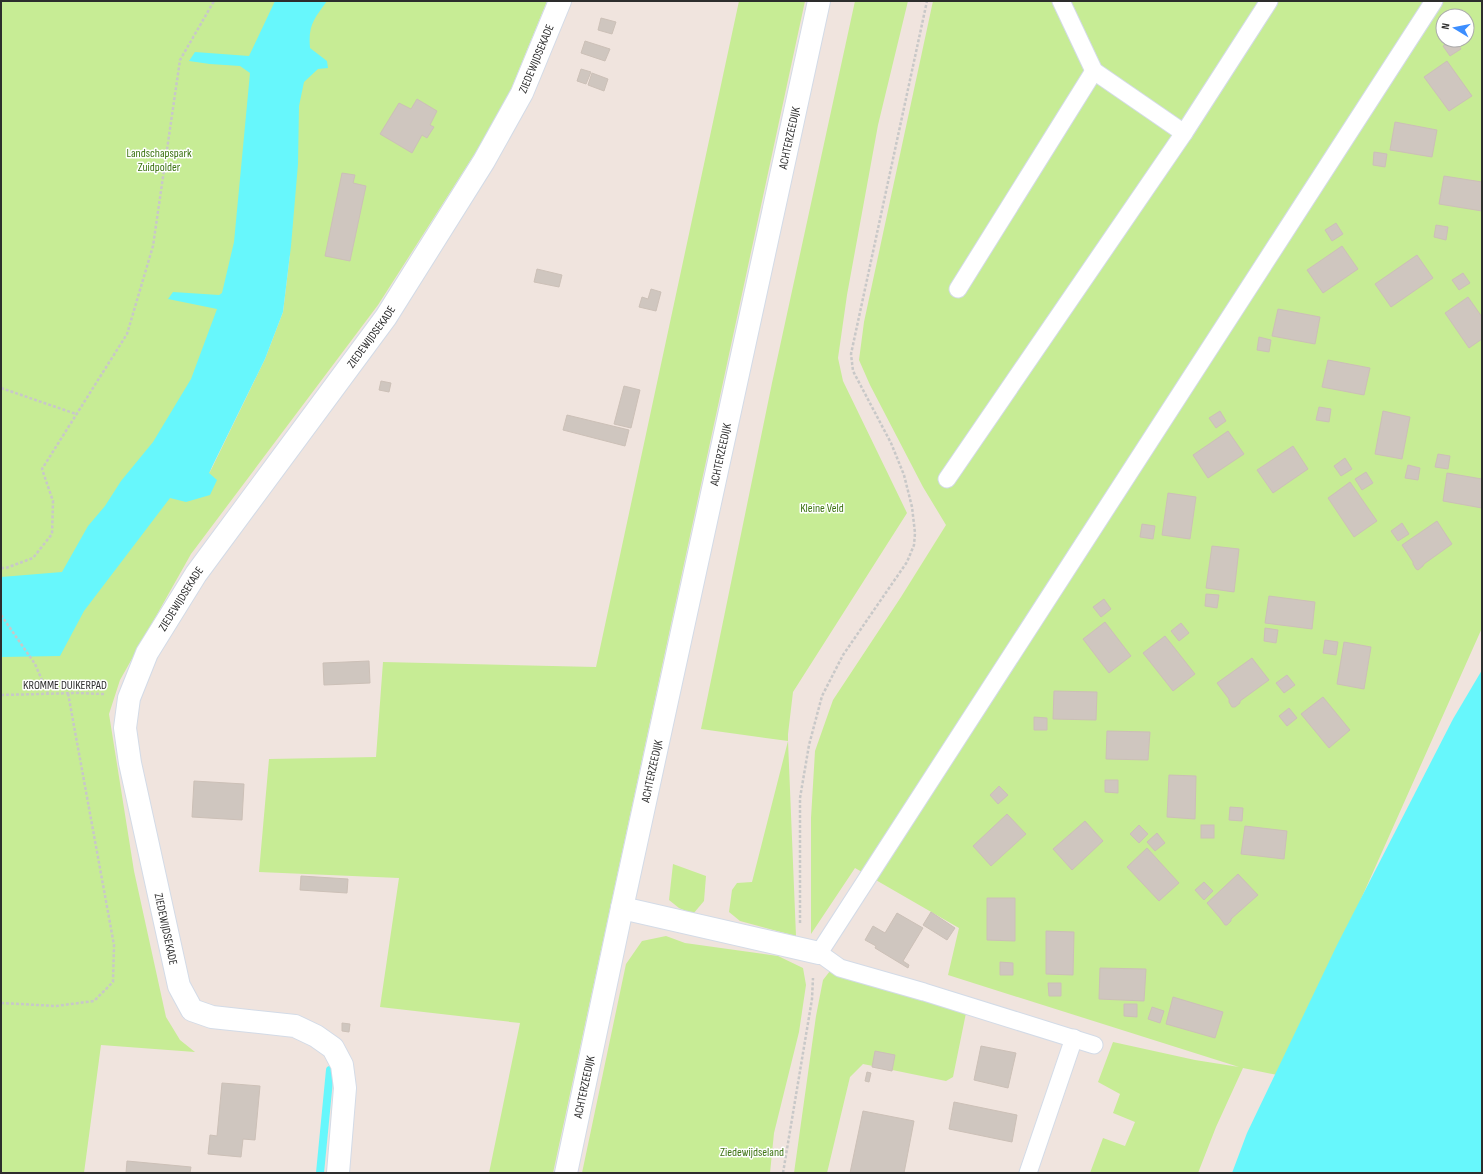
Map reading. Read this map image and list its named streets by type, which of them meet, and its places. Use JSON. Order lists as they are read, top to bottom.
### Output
{
  "streets": {
    "street": ["ZIEDEWIJDSEKADE", "ACHTERZEEDIJK"],
    "path": ["KROMME DUIKERPAD"]
  },
  "crossings": [
    ["ZIEDEWIJDSEKADE", "KROMME DUIKERPAD"]
  ],
  "parks": ["Landschapspark Zuidpolder", "Kleine Veld", "Ziedewijdseland"],
  "north": "left"
}
